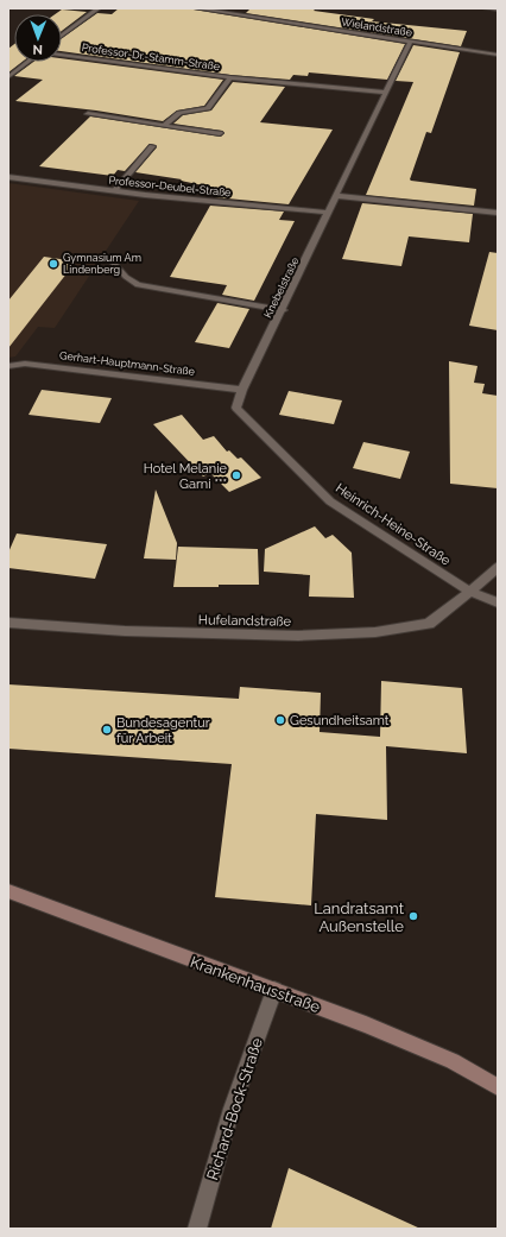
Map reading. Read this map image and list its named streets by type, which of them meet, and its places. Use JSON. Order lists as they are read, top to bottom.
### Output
{
  "streets": {
    "street": [
      "Wielandstraße",
      "Professor-Dr.-Stamm-Straße",
      "Professor-Deubel-Straße",
      "Knebelstraße",
      "Gerhart-Hauptmann-Straße",
      "Heinrich-Heine-Straße",
      "Hufelandstraße",
      "Krankenhausstraße",
      "Richard-Bock-Straße"
    ]
  },
  "crossings": [
    ["Wielandstraße", "Knebelstraße"],
    ["Professor-Dr.-Stamm-Straße", "Knebelstraße"],
    ["Professor-Deubel-Straße", "Knebelstraße"],
    ["Knebelstraße", "Gerhart-Hauptmann-Straße"],
    ["Knebelstraße", "Heinrich-Heine-Straße"],
    ["Gerhart-Hauptmann-Straße", "Heinrich-Heine-Straße"],
    ["Heinrich-Heine-Straße", "Hufelandstraße"],
    ["Krankenhausstraße", "Richard-Bock-Straße"]
  ],
  "places": [
    "Gymnasium Am Lindenberg",
    "Hotel Melanie Garni ***",
    "Gesundheitsamt",
    "Bundesagentur für Arbeit",
    "Landratsamt Außenstelle"
  ],
  "north": "bottom"
}
